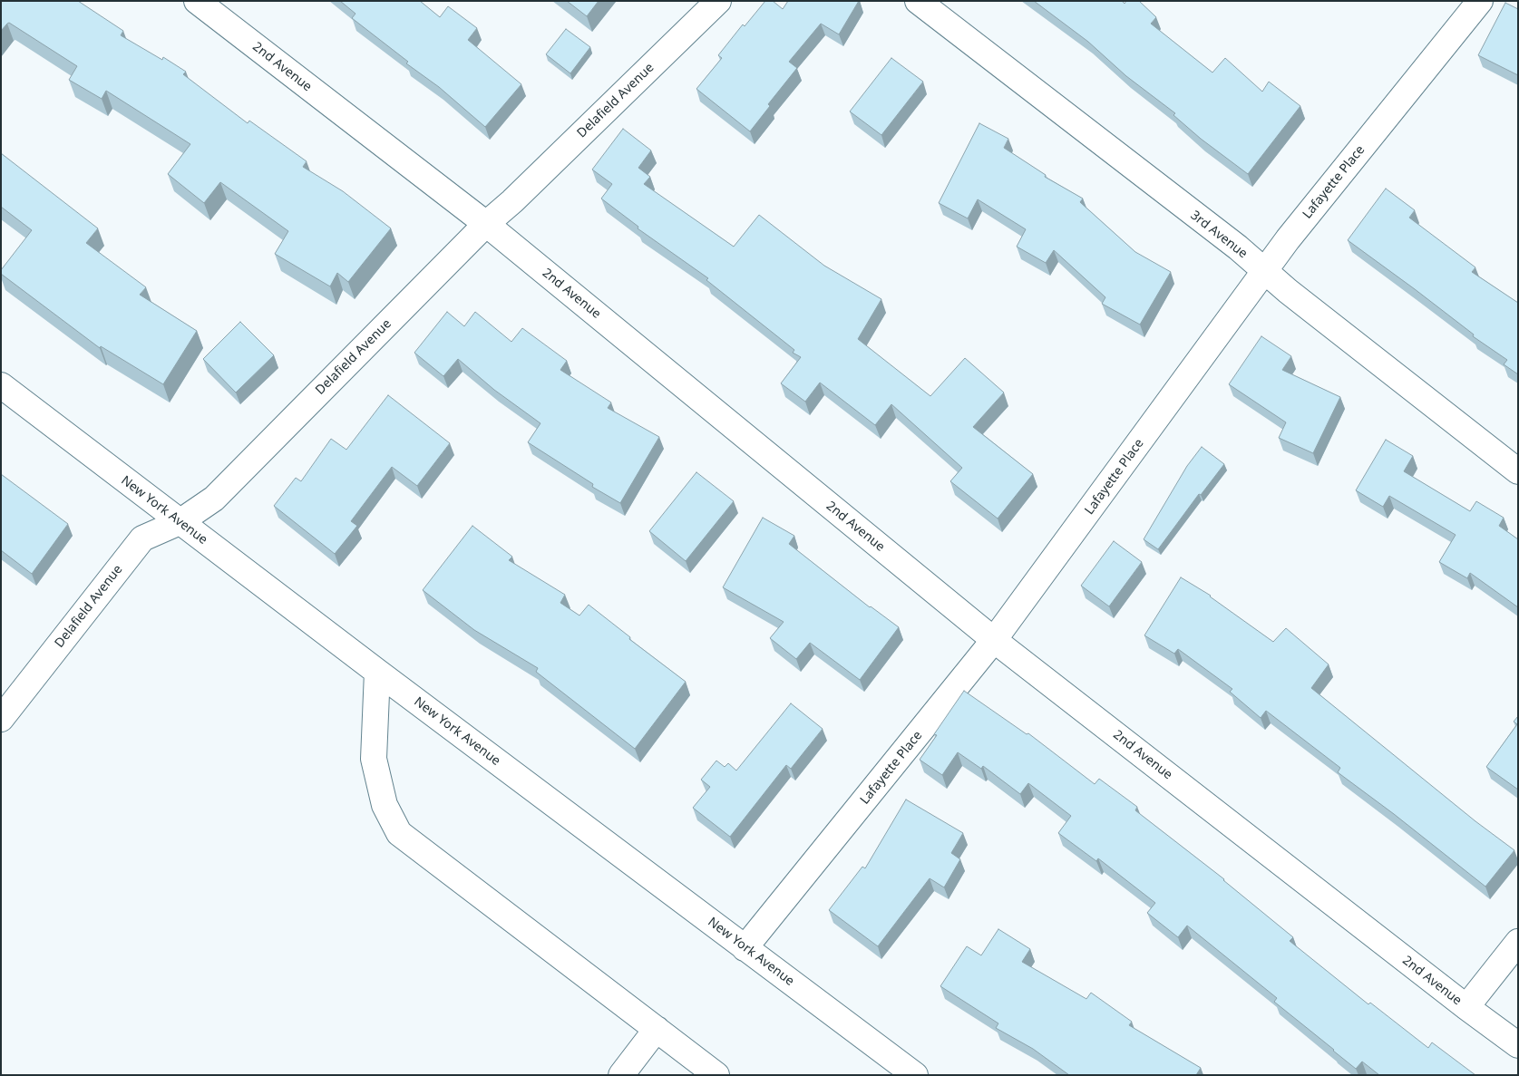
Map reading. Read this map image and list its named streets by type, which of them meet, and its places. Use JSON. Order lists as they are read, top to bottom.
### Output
{
  "streets": {
    "street": [
      "2nd Avenue",
      "Delafield Avenue",
      "Lafayette Place",
      "3rd Avenue",
      "New York Avenue"
    ]
  },
  "crossings": [
    ["2nd Avenue", "Delafield Avenue"],
    ["2nd Avenue", "Lafayette Place"],
    ["Delafield Avenue", "New York Avenue"],
    ["Lafayette Place", "3rd Avenue"],
    ["Lafayette Place", "New York Avenue"]
  ]
}
